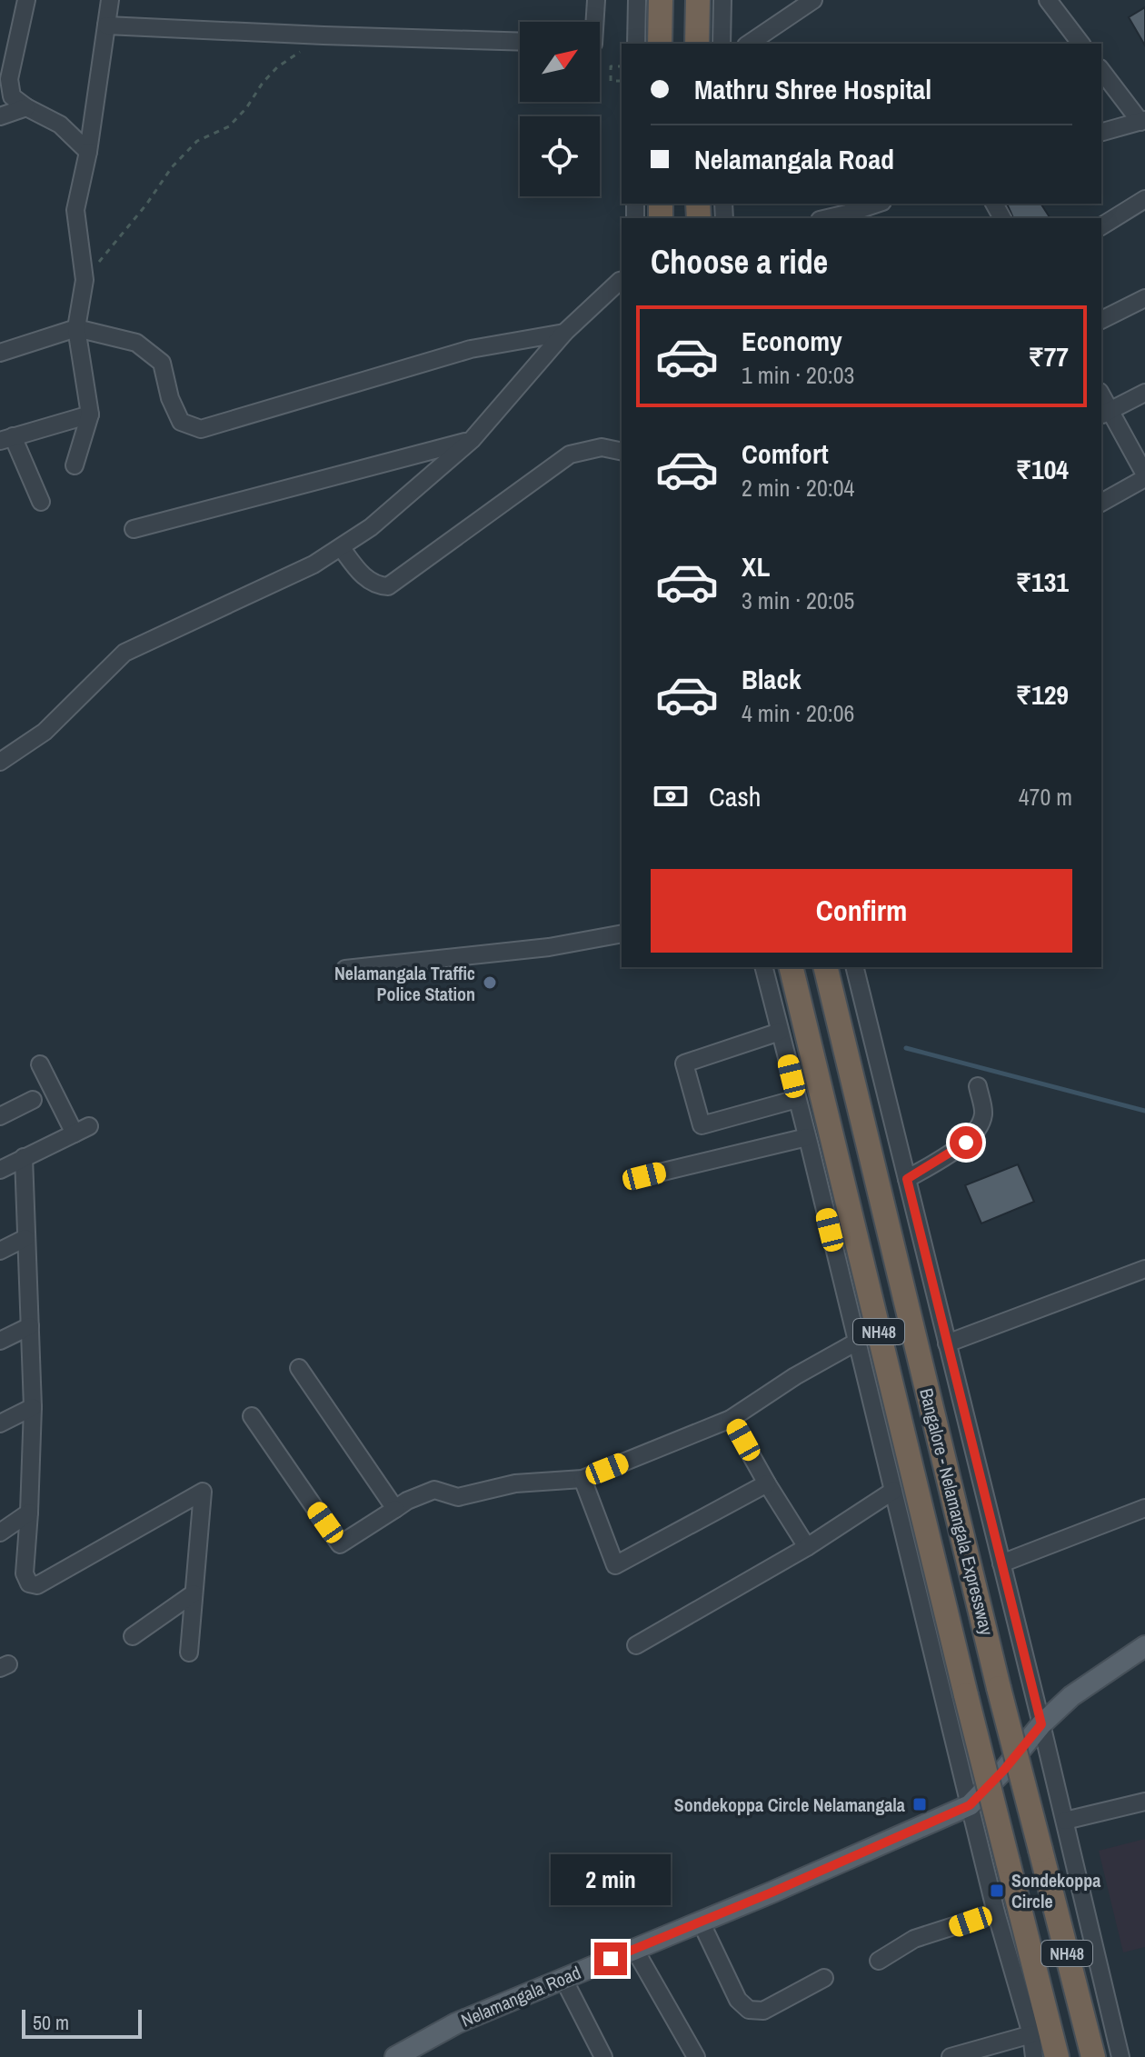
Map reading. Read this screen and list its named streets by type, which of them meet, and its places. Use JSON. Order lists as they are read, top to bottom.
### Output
{
  "streets": {
    "highway": ["NH48", "Bangalore - Nelamangala Expressway"],
    "main road": ["Nelamangala Road"]
  },
  "places": {
    "other": ["Nelamangala Traffic Police Station"],
    "transit": ["Sondekoppa Circle Nelamangala", "Sondekoppa Circle"]
  },
  "scale_bar": "50 m",
  "north": "top right",
  "page": {
    "banner": ["Mathru Shree Hospital", "Nelamangala Road"],
    "heading": "Choose a ride",
    "list": [
      {
        "name": "Economy",
        "note": "1 min · 20:03",
        "value": "₹77"
      },
      {
        "name": "Comfort",
        "note": "2 min · 20:04",
        "value": "₹104"
      },
      {
        "name": "XL",
        "note": "3 min · 20:05",
        "value": "₹131"
      },
      {
        "name": "Black",
        "note": "4 min · 20:06",
        "value": "₹129"
      }
    ],
    "pay": ["Cash", "470 m"],
    "buttons": "Confirm",
    "bubble": "2 min",
    "scale": "50 m"
  }
}
